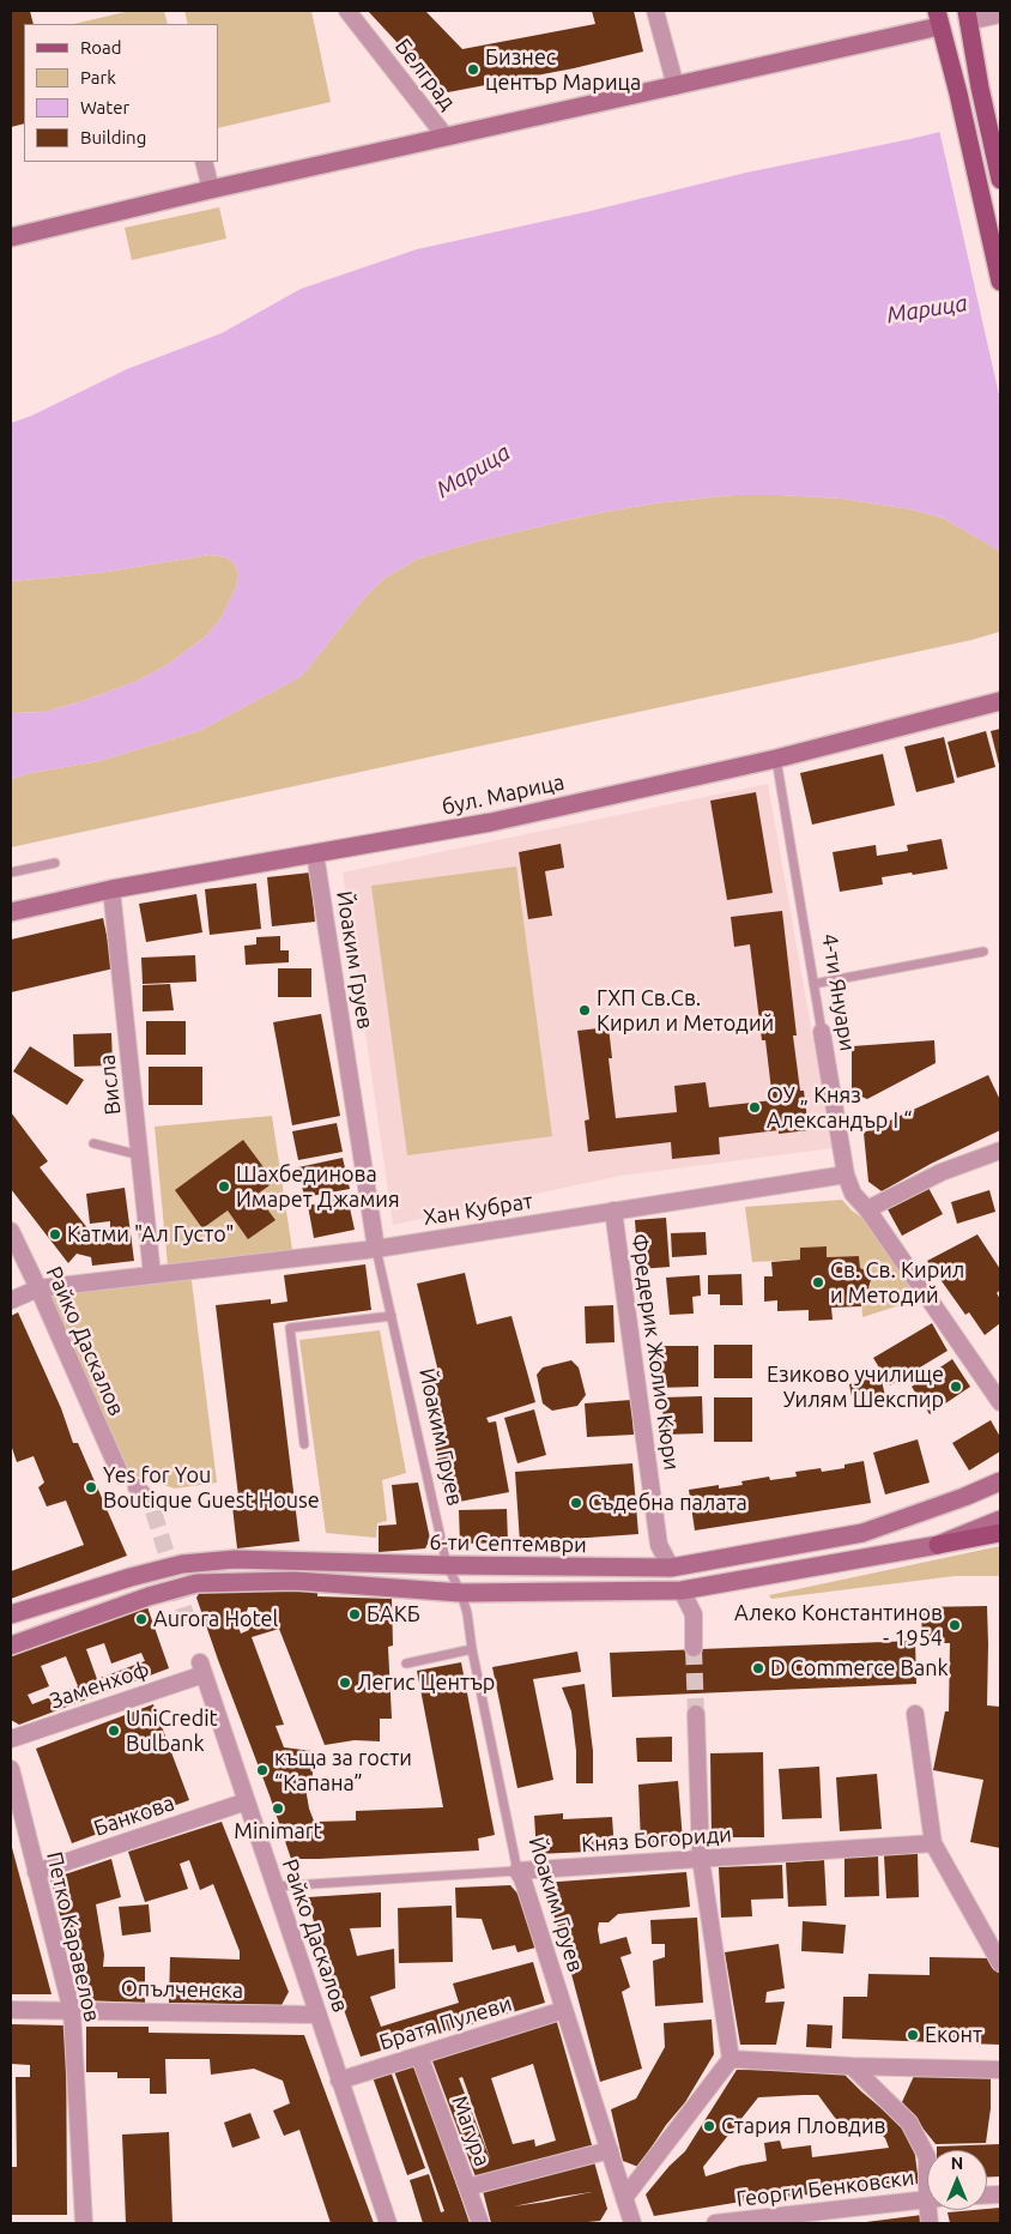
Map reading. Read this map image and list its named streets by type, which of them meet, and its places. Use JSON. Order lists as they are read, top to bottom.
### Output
{
  "streets": {
    "main road": ["бул. Марица", "6-ти Септември"],
    "street": [
      "Белград",
      "Йоаким Груев",
      "4-ти Януари",
      "Висла",
      "Хан Кубрат",
      "Райко Даскалов",
      "Фредерик Жолио Кюри",
      "Заменхоф",
      "Банкова",
      "Княз Богориди",
      "Петко Каравелов",
      "Опълченска",
      "Братя Пулеви",
      "Магура",
      "Георги Бенковски"
    ]
  },
  "crossings": [
    ["бул. Марица", "Йоаким Груев"],
    ["бул. Марица", "4-ти Януари"],
    ["бул. Марица", "Висла"],
    ["Йоаким Груев", "Хан Кубрат"],
    ["Йоаким Груев", "6-ти Септември"],
    ["Йоаким Груев", "Княз Богориди"],
    ["Йоаким Груев", "Братя Пулеви"],
    ["4-ти Януари", "Хан Кубрат"],
    ["Висла", "Хан Кубрат"],
    ["Хан Кубрат", "Райко Даскалов"],
    ["Хан Кубрат", "Фредерик Жолио Кюри"],
    ["Райко Даскалов", "Заменхоф"],
    ["Райко Даскалов", "Банкова"],
    ["Райко Даскалов", "Княз Богориди"],
    ["Райко Даскалов", "Опълченска"],
    ["Райко Даскалов", "Братя Пулеви"],
    ["Фредерик Жолио Кюри", "6-ти Септември"],
    ["Банкова", "Петко Каравелов"],
    ["Петко Каравелов", "Опълченска"],
    ["Братя Пулеви", "Магура"]
  ],
  "water": ["Марица"],
  "places": [
    "Бизнес център Марица",
    "ГХП Св.Св. Кирил и Методий",
    "ОУ „ Княз Александър I “",
    "Шахбединова Имарет Джамия",
    "Катми \"Ал Густо\"",
    "Св. Св. Кирил и Методий",
    "Езиково училище Уилям Шекспир",
    "Yes for You Boutique Guest House",
    "Съдебна палата",
    "БАКБ",
    "Aurora Hotel",
    "Алеко Константинов - 1954",
    "D Commerce Bank",
    "Легис Център",
    "UniCredit Bulbank",
    "къща за гости “Капана”",
    "Minimart",
    "Еконт",
    "Стария Пловдив"
  ],
  "legend": [
    "Road",
    "Park",
    "Water",
    "Building"
  ],
  "north": "top"
}
